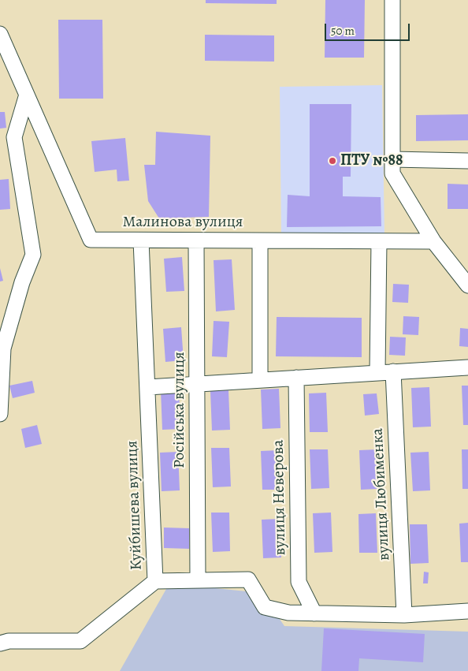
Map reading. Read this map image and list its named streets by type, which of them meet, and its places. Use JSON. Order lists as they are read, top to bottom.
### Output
{
  "streets": {
    "street": [
      "Малинова вулиця",
      "Російська вулиця",
      "вулиця Любименка",
      "вулиця Неверова",
      "Куйбишева вулиця"
    ]
  },
  "crossings": [
    ["Малинова вулиця", "Російська вулиця"],
    ["Малинова вулиця", "Куйбишева вулиця"],
    ["Російська вулиця", "Куйбишева вулиця"],
    ["вулиця Любименка", "Куйбишева вулиця"],
    ["вулиця Неверова", "Куйбишева вулиця"]
  ],
  "places": ["ПТУ №88"],
  "scale_bar": "50 m"
}
